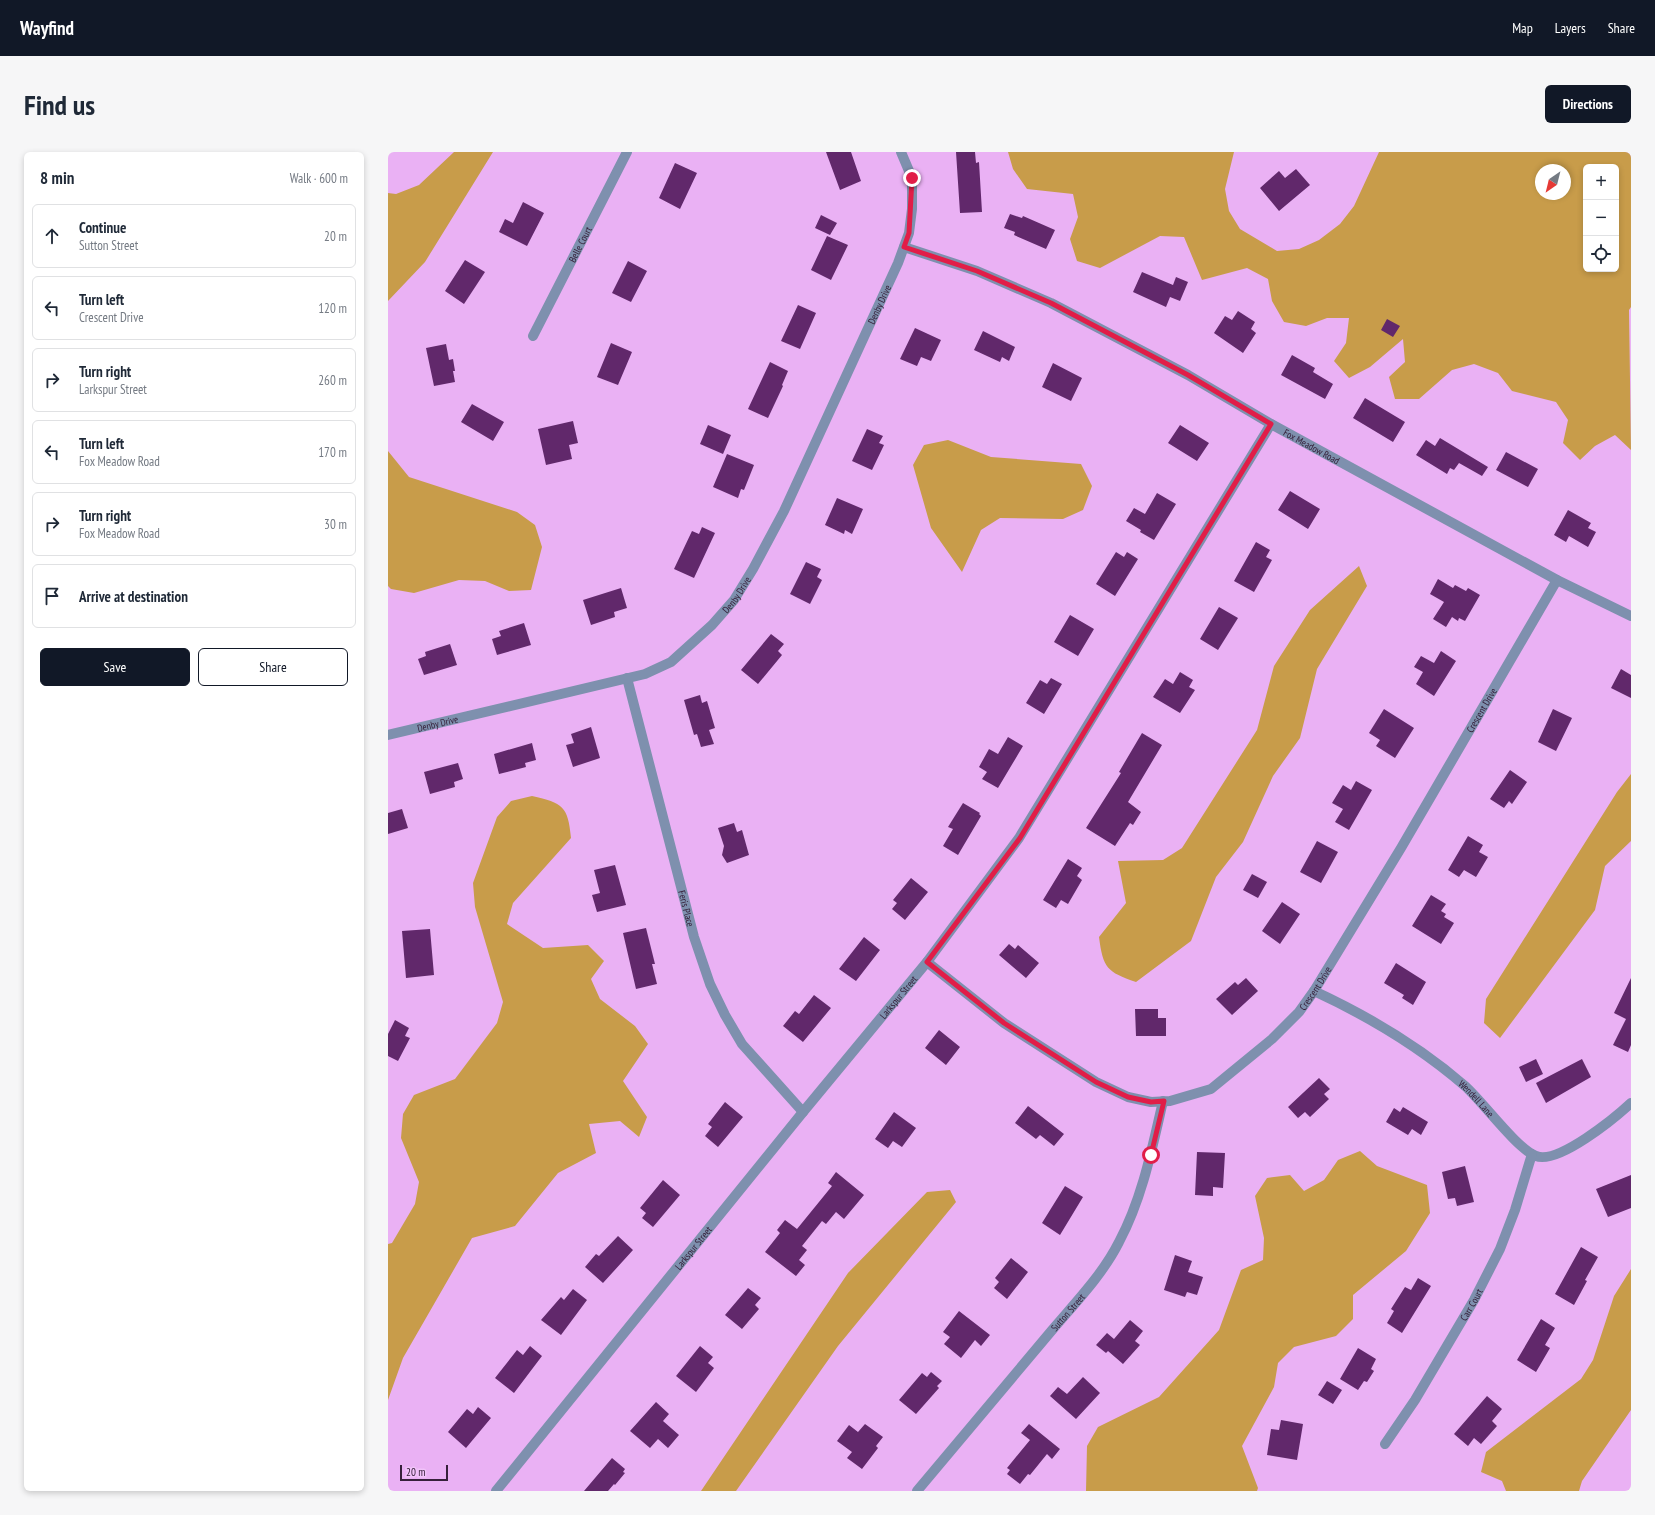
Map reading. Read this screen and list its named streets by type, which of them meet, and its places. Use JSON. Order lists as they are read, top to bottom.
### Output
{
  "streets": {
    "street": [
      "Belle Court",
      "Denby Drive",
      "Fox Meadow Road",
      "Crescent Drive",
      "Feris Place",
      "Larkspur Street",
      "Wendell Lane",
      "Carr Court",
      "Sutton Street"
    ]
  },
  "crossings": [
    ["Denby Drive", "Fox Meadow Road"],
    ["Denby Drive", "Feris Place"],
    ["Fox Meadow Road", "Crescent Drive"],
    ["Fox Meadow Road", "Larkspur Street"],
    ["Crescent Drive", "Larkspur Street"],
    ["Crescent Drive", "Wendell Lane"],
    ["Crescent Drive", "Sutton Street"],
    ["Feris Place", "Larkspur Street"],
    ["Wendell Lane", "Carr Court"]
  ],
  "scale_bar": "20 m",
  "north": "bottom left",
  "page": {
    "header": "Wayfind",
    "nav": ["Map", "Layers", "Share"],
    "buttons": [
      "Directions",
      ["Save", "Share"]
    ],
    "title": "Find us",
    "heading": ["8 min", "Walk · 600 m"],
    "map_buttons": ["+", "−"],
    "list": [
      ["Continue", "Sutton Street", "20 m"],
      ["Turn left", "Crescent Drive", "120 m"],
      ["Turn right", "Larkspur Street", "260 m"],
      ["Turn left", "Fox Meadow Road", "170 m"],
      ["Turn right", "Fox Meadow Road", "30 m"],
      "Arrive at destination"
    ],
    "scale": "20 m"
  }
}
